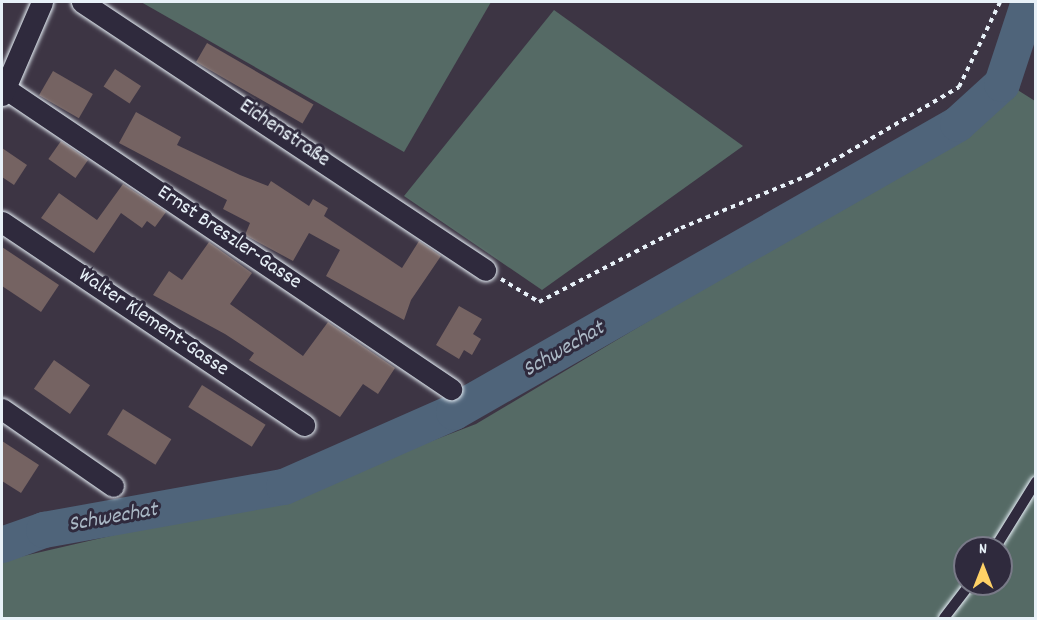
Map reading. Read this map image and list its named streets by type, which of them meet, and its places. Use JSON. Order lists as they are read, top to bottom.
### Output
{
  "streets": {
    "street": ["Eichenstraße", "Ernst Breszler-Gasse", "Walter Klement-Gasse"]
  },
  "water": ["Schwechat"],
  "north": "top"
}
